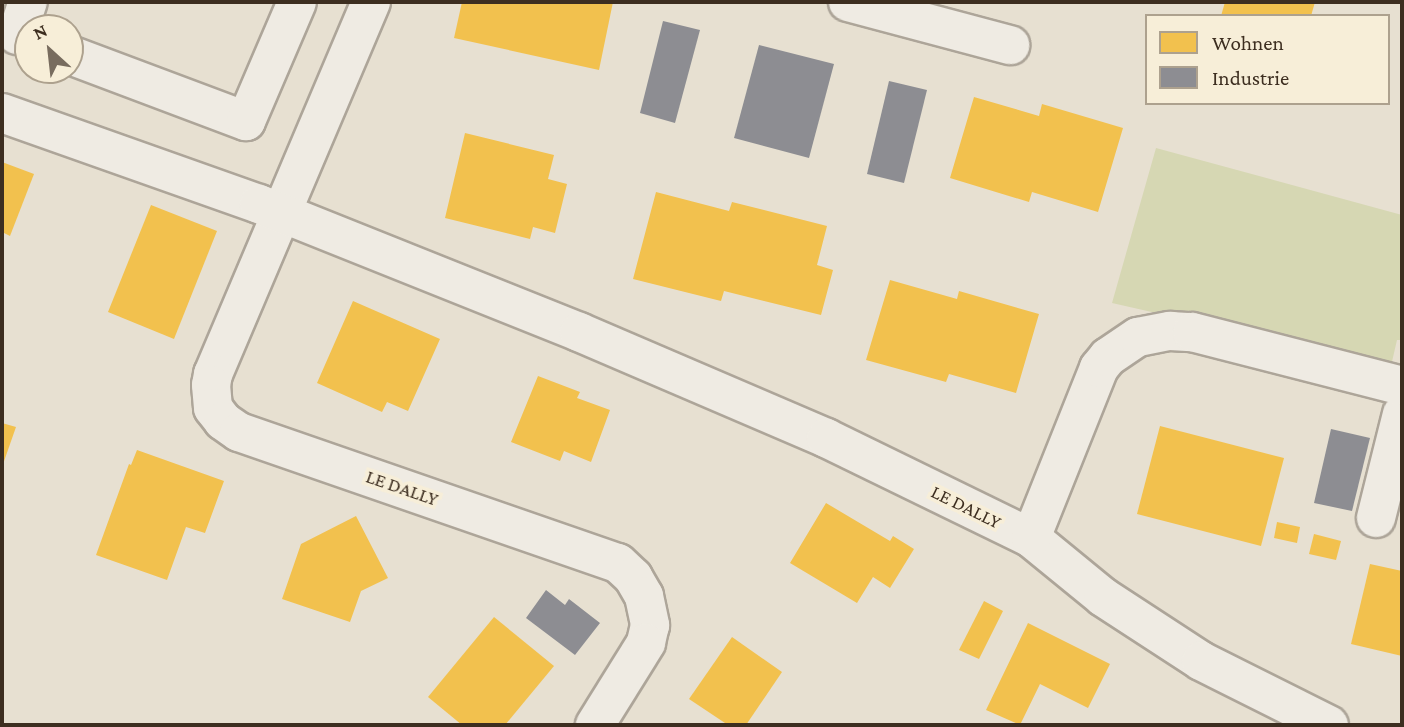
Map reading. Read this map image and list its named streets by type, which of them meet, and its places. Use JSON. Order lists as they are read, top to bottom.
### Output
{
  "streets": {
    "street": ["LE DALLY"]
  },
  "legend": ["Wohnen", "Industrie"],
  "north": "top left"
}
